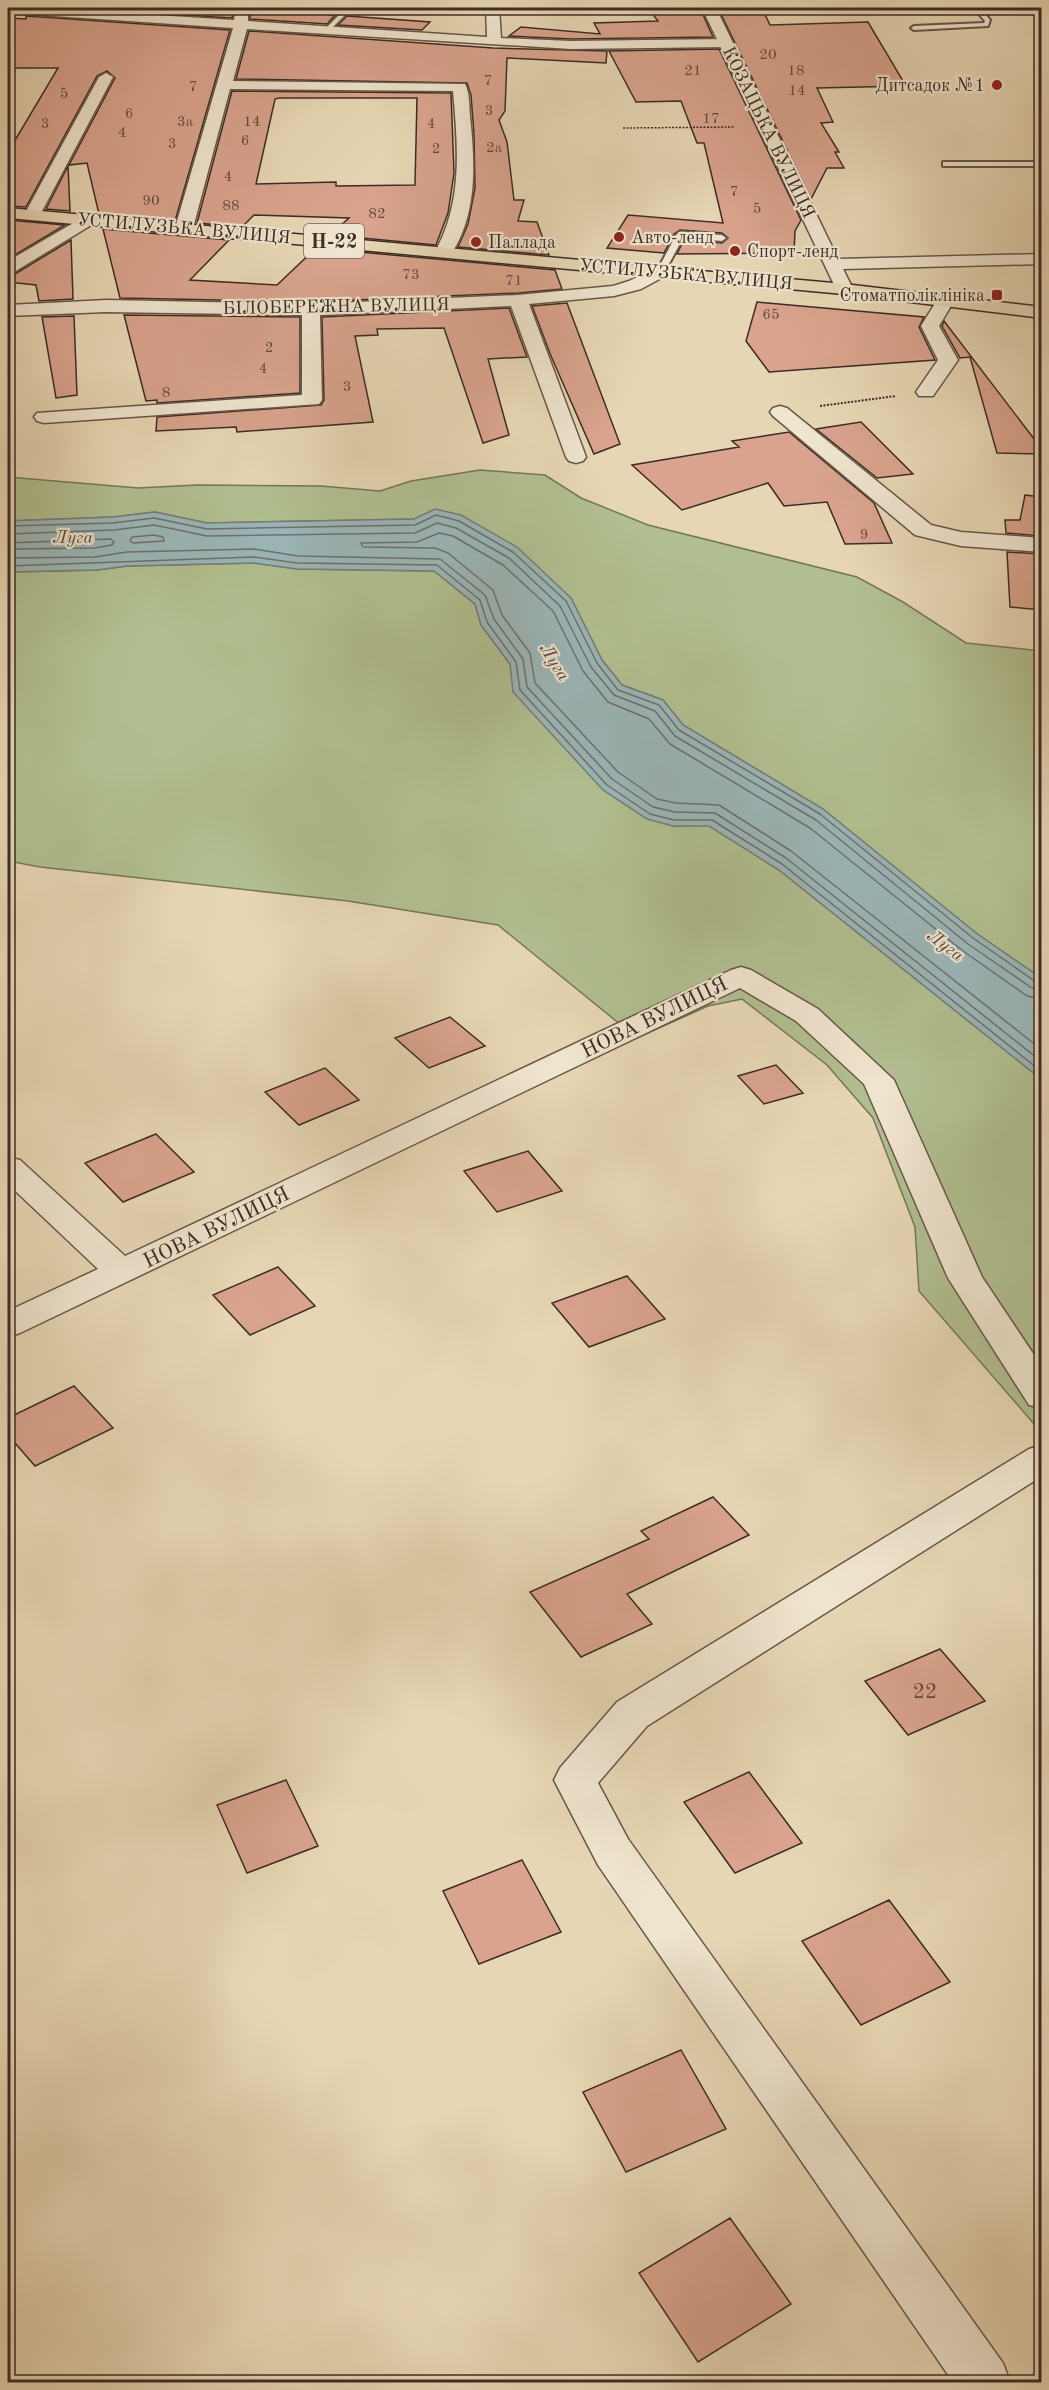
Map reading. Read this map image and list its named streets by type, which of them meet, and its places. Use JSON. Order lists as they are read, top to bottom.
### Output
{
  "streets": {
    "main road": ["УСТИЛУЗЬКА ВУЛИЦЯ", "Н-22"],
    "street": ["КОЗАЦЬКА ВУЛИЦЯ", "БІЛОБЕРЕЖНА ВУЛИЦЯ", "НОВА ВУЛИЦЯ"]
  },
  "crossings": [
    ["КОЗАЦЬКА ВУЛИЦЯ", "УСТИЛУЗЬКА ВУЛИЦЯ"],
    ["УСТИЛУЗЬКА ВУЛИЦЯ", "БІЛОБЕРЕЖНА ВУЛИЦЯ"]
  ],
  "water": ["Луга"],
  "places": {
    "other": [
      "Дитсадок №1",
      "Авто-ленд",
      "Паллада",
      "Спорт-ленд"
    ],
    "transit": ["Стоматполіклініка"]
  },
  "house_numbers": [
    "20",
    "21",
    "18",
    "7",
    "7",
    "14",
    "5",
    "3",
    "6",
    "17",
    "3а",
    "14",
    "3",
    "4",
    "4",
    "6",
    "3",
    "2а",
    "2",
    "4",
    "7",
    "90",
    "88",
    "5",
    "82",
    "73",
    "71",
    "65",
    "2",
    "4",
    "3",
    "8",
    "9",
    "22"
  ]
}
